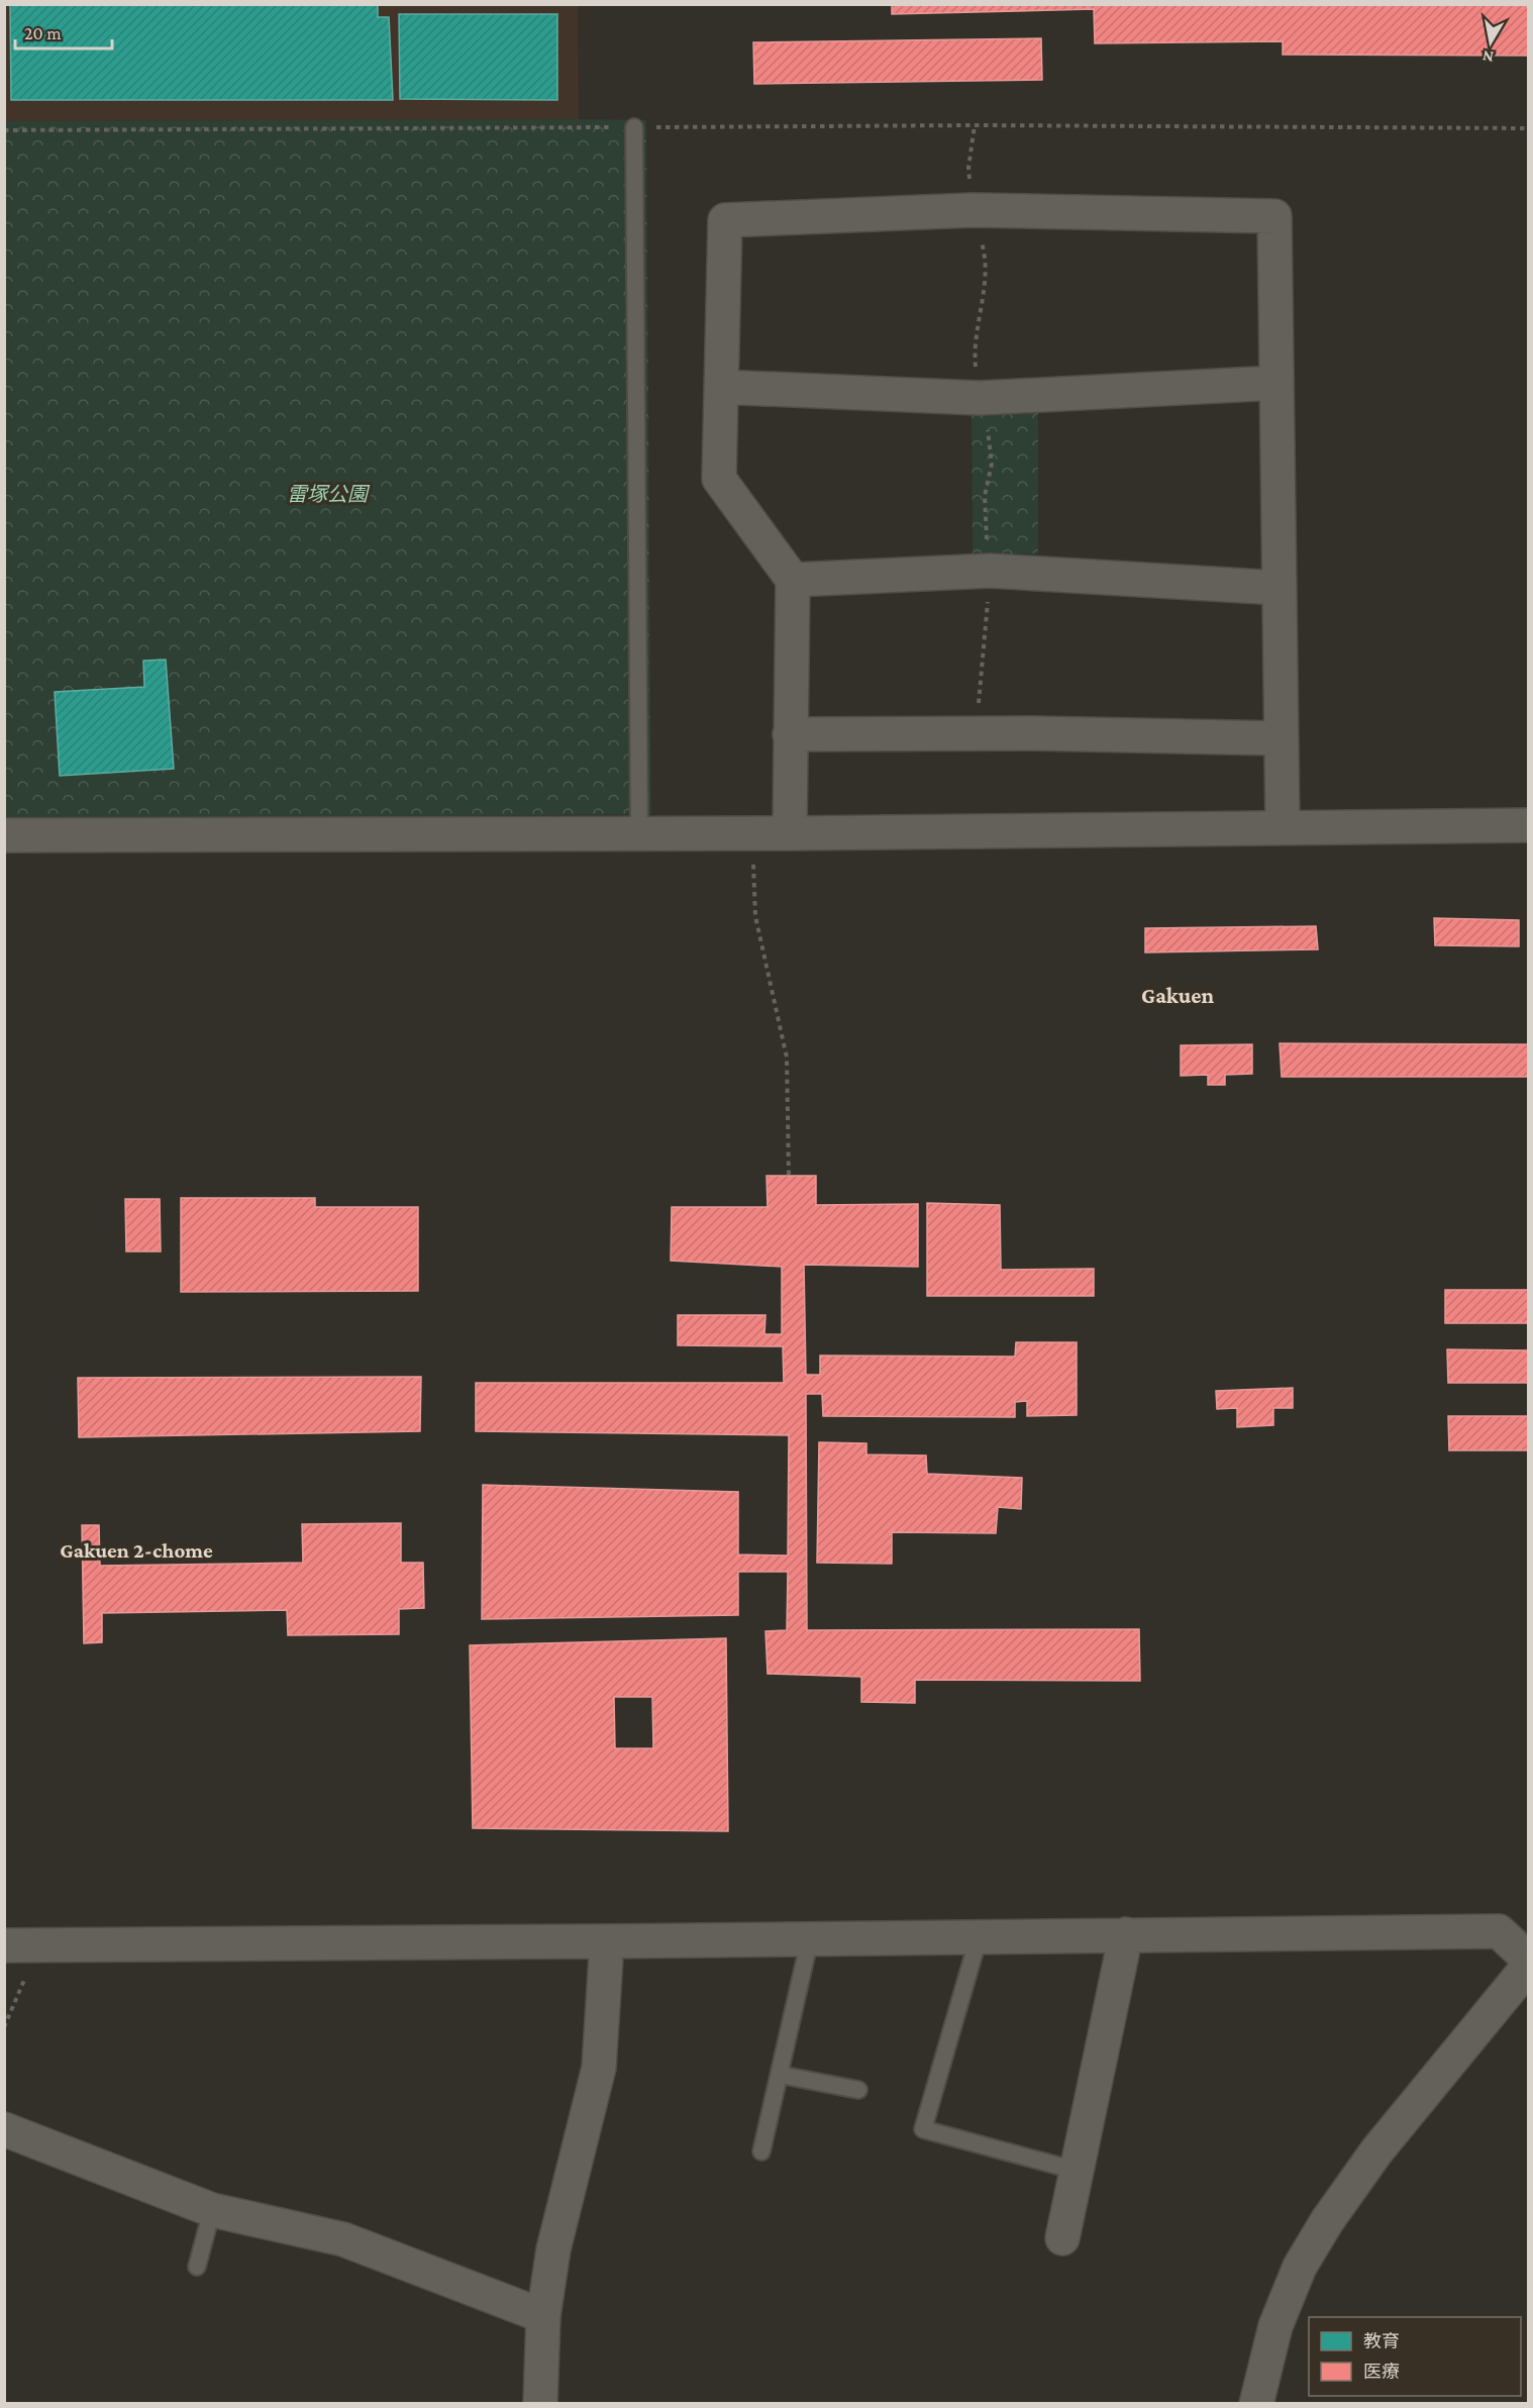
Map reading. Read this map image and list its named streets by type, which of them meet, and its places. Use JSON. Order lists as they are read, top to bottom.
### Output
{
  "districts": ["Gakuen", "Gakuen 2-chome"],
  "parks": ["雷塚公園"],
  "legend": ["教育", "医療"],
  "scale_bar": "20 m",
  "north": "bottom"
}
